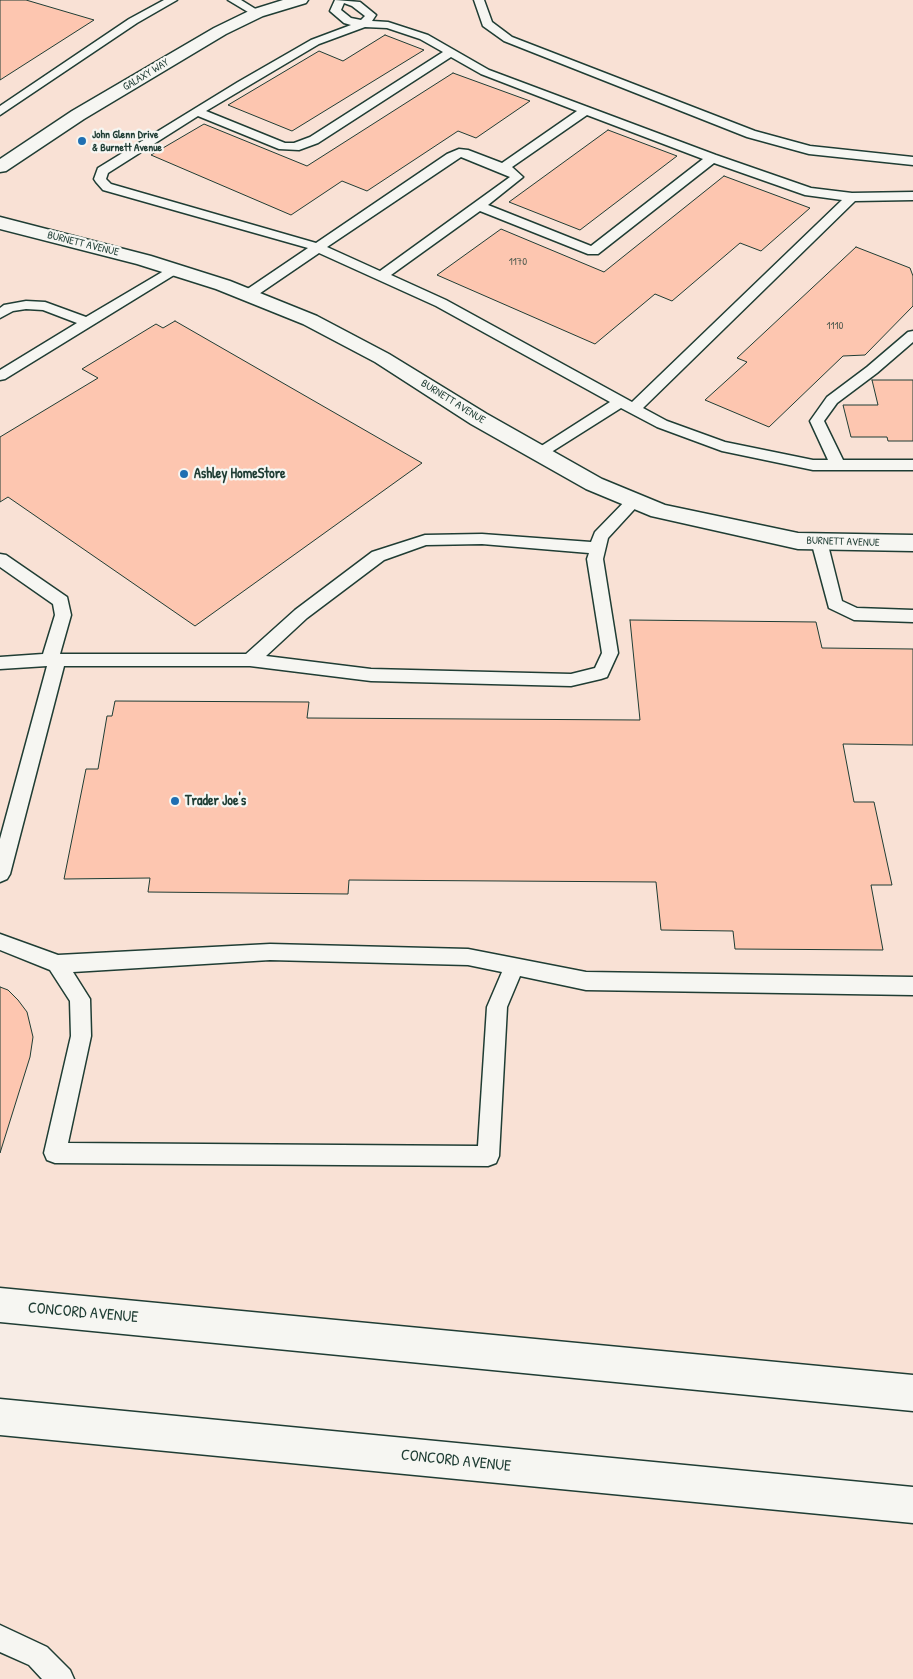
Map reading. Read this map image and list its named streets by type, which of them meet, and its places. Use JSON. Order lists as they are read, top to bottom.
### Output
{
  "streets": {
    "street": ["GALAXY WAY", "BURNETT AVENUE", "CONCORD AVENUE"]
  },
  "places": ["John Glenn Drive & Burnett Avenue", "Ashley HomeStore", "Trader Joe's"],
  "house_numbers": ["1170", "1110"]
}
